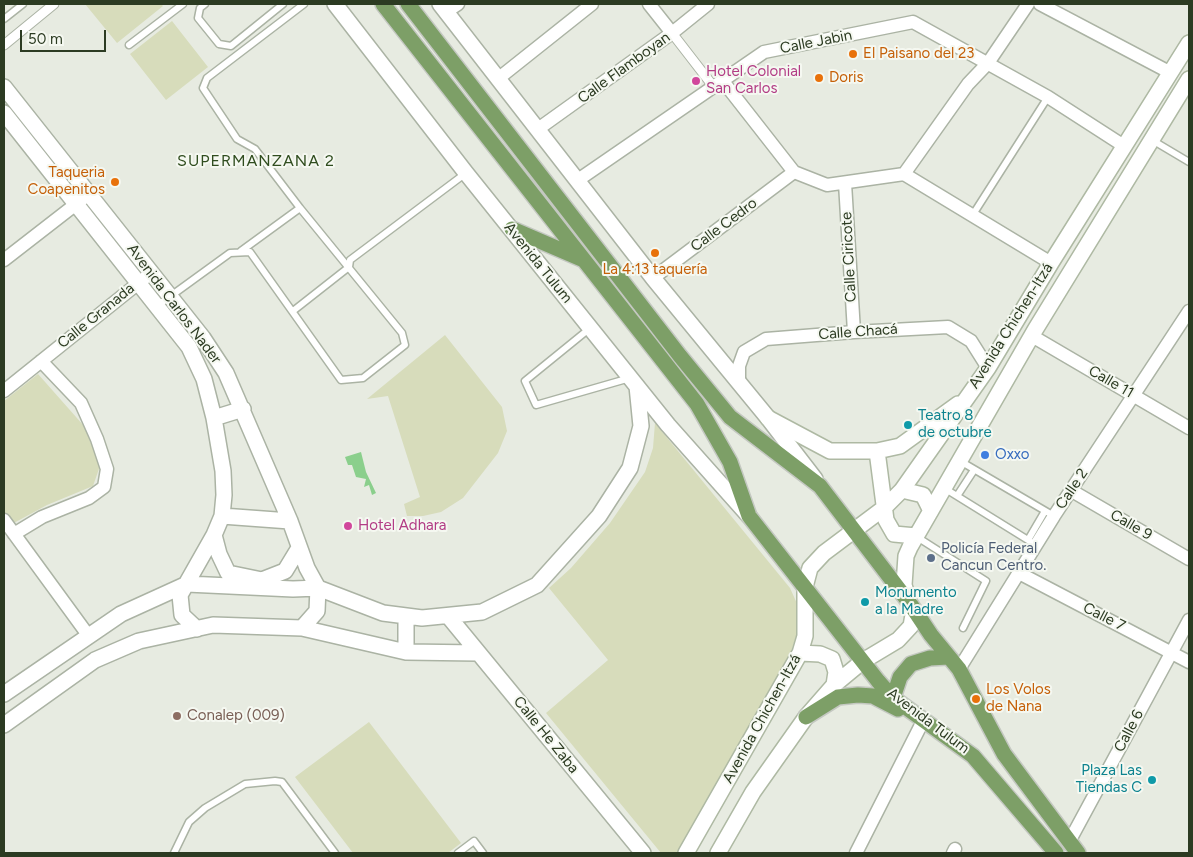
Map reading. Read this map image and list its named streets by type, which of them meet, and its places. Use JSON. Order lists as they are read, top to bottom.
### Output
{
  "streets": {
    "main road": ["Avenida Tulum"],
    "street": [
      "Calle Jabin",
      "Calle Flamboyan",
      "Calle Cedro",
      "Calle Ciricote",
      "Avenida Carlos Nader",
      "Calle Granada",
      "Avenida Chichen-Itzá",
      "Calle Chacá",
      "Calle 11",
      "Calle 2",
      "Calle 9",
      "Calle 7",
      "Calle 6",
      "Calle He Zaba"
    ]
  },
  "crossings": [
    ["Calle Jabin", "Avenida Chichen-Itzá"],
    ["Calle Ciricote", "Calle Chacá"],
    ["Avenida Tulum", "Avenida Chichen-Itzá"],
    ["Avenida Carlos Nader", "Calle Granada"],
    ["Avenida Chichen-Itzá", "Calle Chacá"],
    ["Avenida Chichen-Itzá", "Calle 11"],
    ["Calle 11", "Calle 2"],
    ["Calle 2", "Calle 9"],
    ["Calle 2", "Calle 7"],
    ["Calle 7", "Calle 6"]
  ],
  "districts": ["SUPERMANZANA 2"],
  "places": [
    "El Paisano del 23",
    "Doris",
    "Hotel Colonial San Carlos",
    "Taqueria Coapenitos",
    "La 4:13 taquería",
    "Teatro 8 de octubre",
    "Oxxo",
    "Hotel Adhara",
    "Policía Federal Cancun Centro.",
    "Monumento a la Madre",
    "Los Volos de Nana",
    "Conalep (009)",
    "Plaza Las Tiendas C"
  ],
  "scale_bar": "50 m"
}
